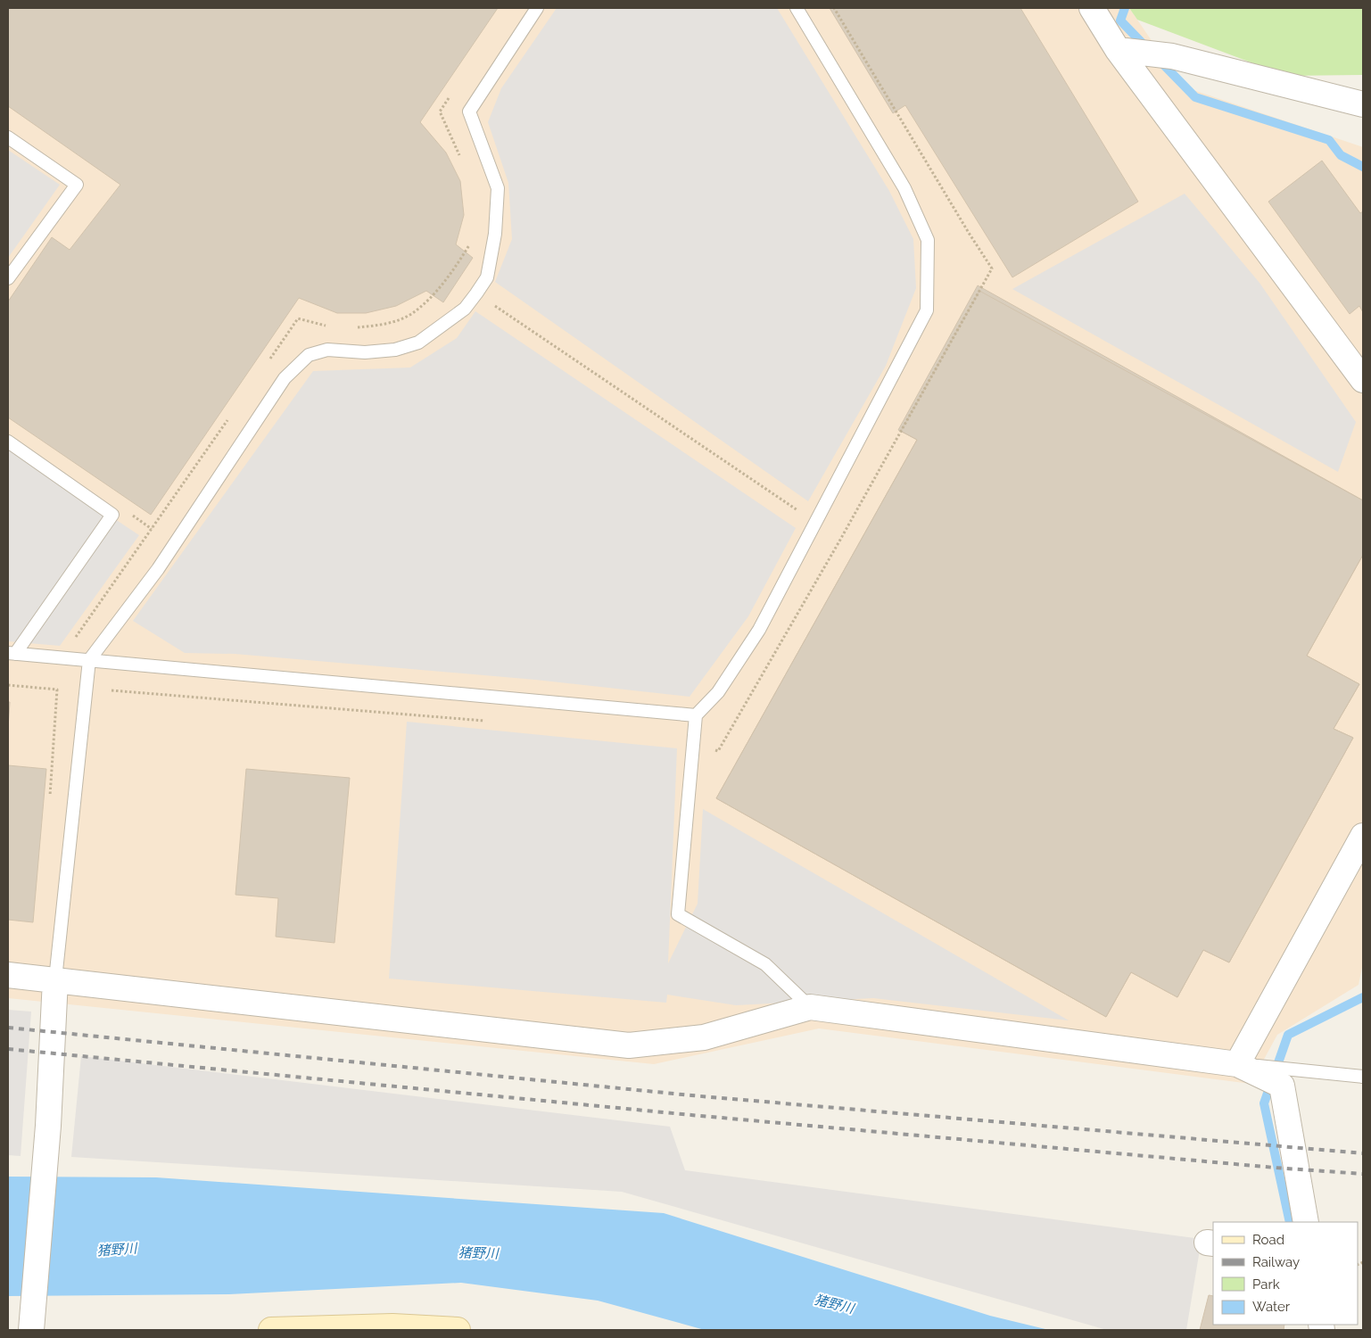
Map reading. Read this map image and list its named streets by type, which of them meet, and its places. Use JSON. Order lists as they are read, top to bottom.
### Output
{
  "water": ["猪野川"],
  "legend": [
    "Road",
    "Railway",
    "Park",
    "Water"
  ]
}
